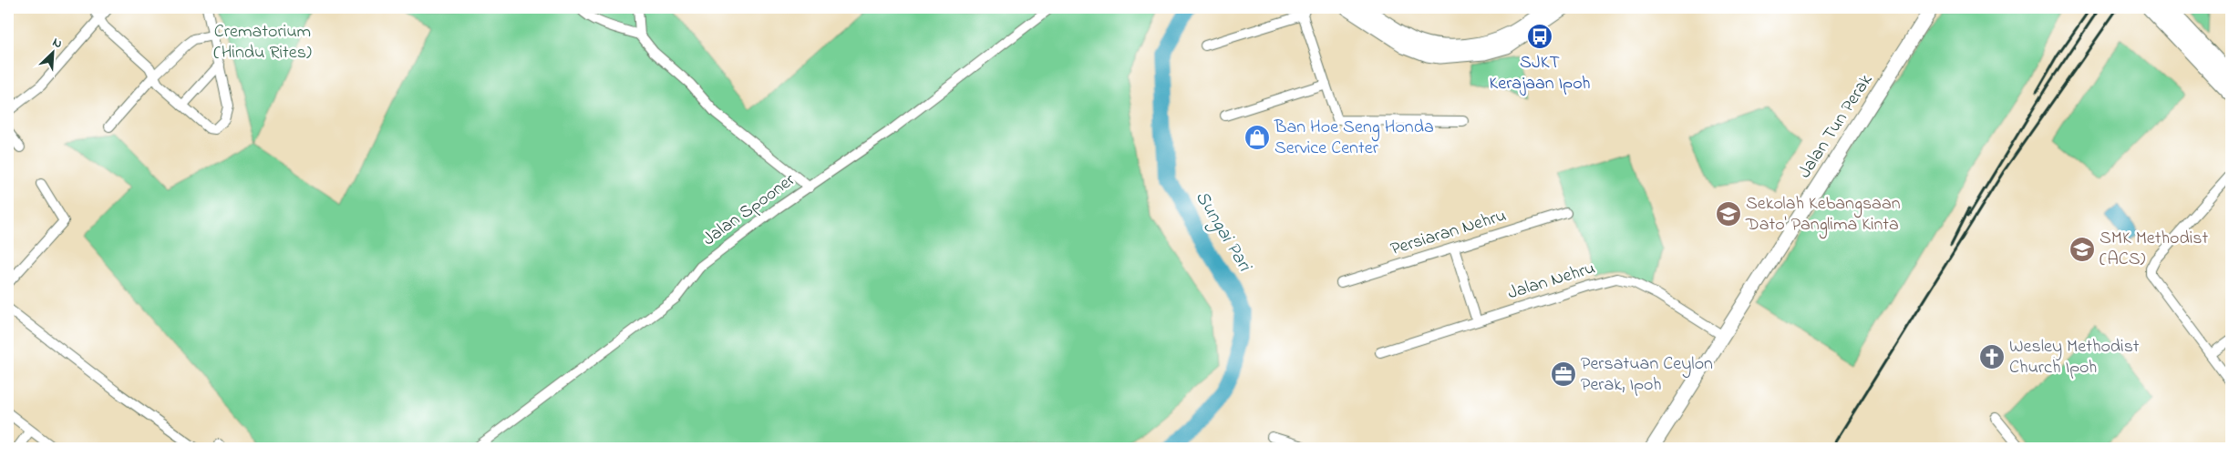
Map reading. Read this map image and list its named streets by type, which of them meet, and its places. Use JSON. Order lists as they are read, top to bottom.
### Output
{
  "streets": {
    "main road": ["Jalan Tun Perak"],
    "street": ["Jalan Spooner", "Persiaran Nehru", "Jalan Nehru"]
  },
  "crossings": [
    ["Jalan Tun Perak", "Jalan Nehru"]
  ],
  "water": ["Sungai Pari"],
  "parks": ["Crematorium (Hindu Rites)"],
  "places": {
    "bus stop": ["SJKT Kerajaan Ipoh"],
    "shop": ["Ban Hoe Seng Honda Service Center"],
    "school or university": ["Sekolah Kebangsaan Dato' Panglima Kinta", "SMK Methodist (ACS)"],
    "church": ["Wesley Methodist Church Ipoh"],
    "office": ["Persatuan Ceylon Perak, Ipoh"]
  },
  "north": "top right"
}
